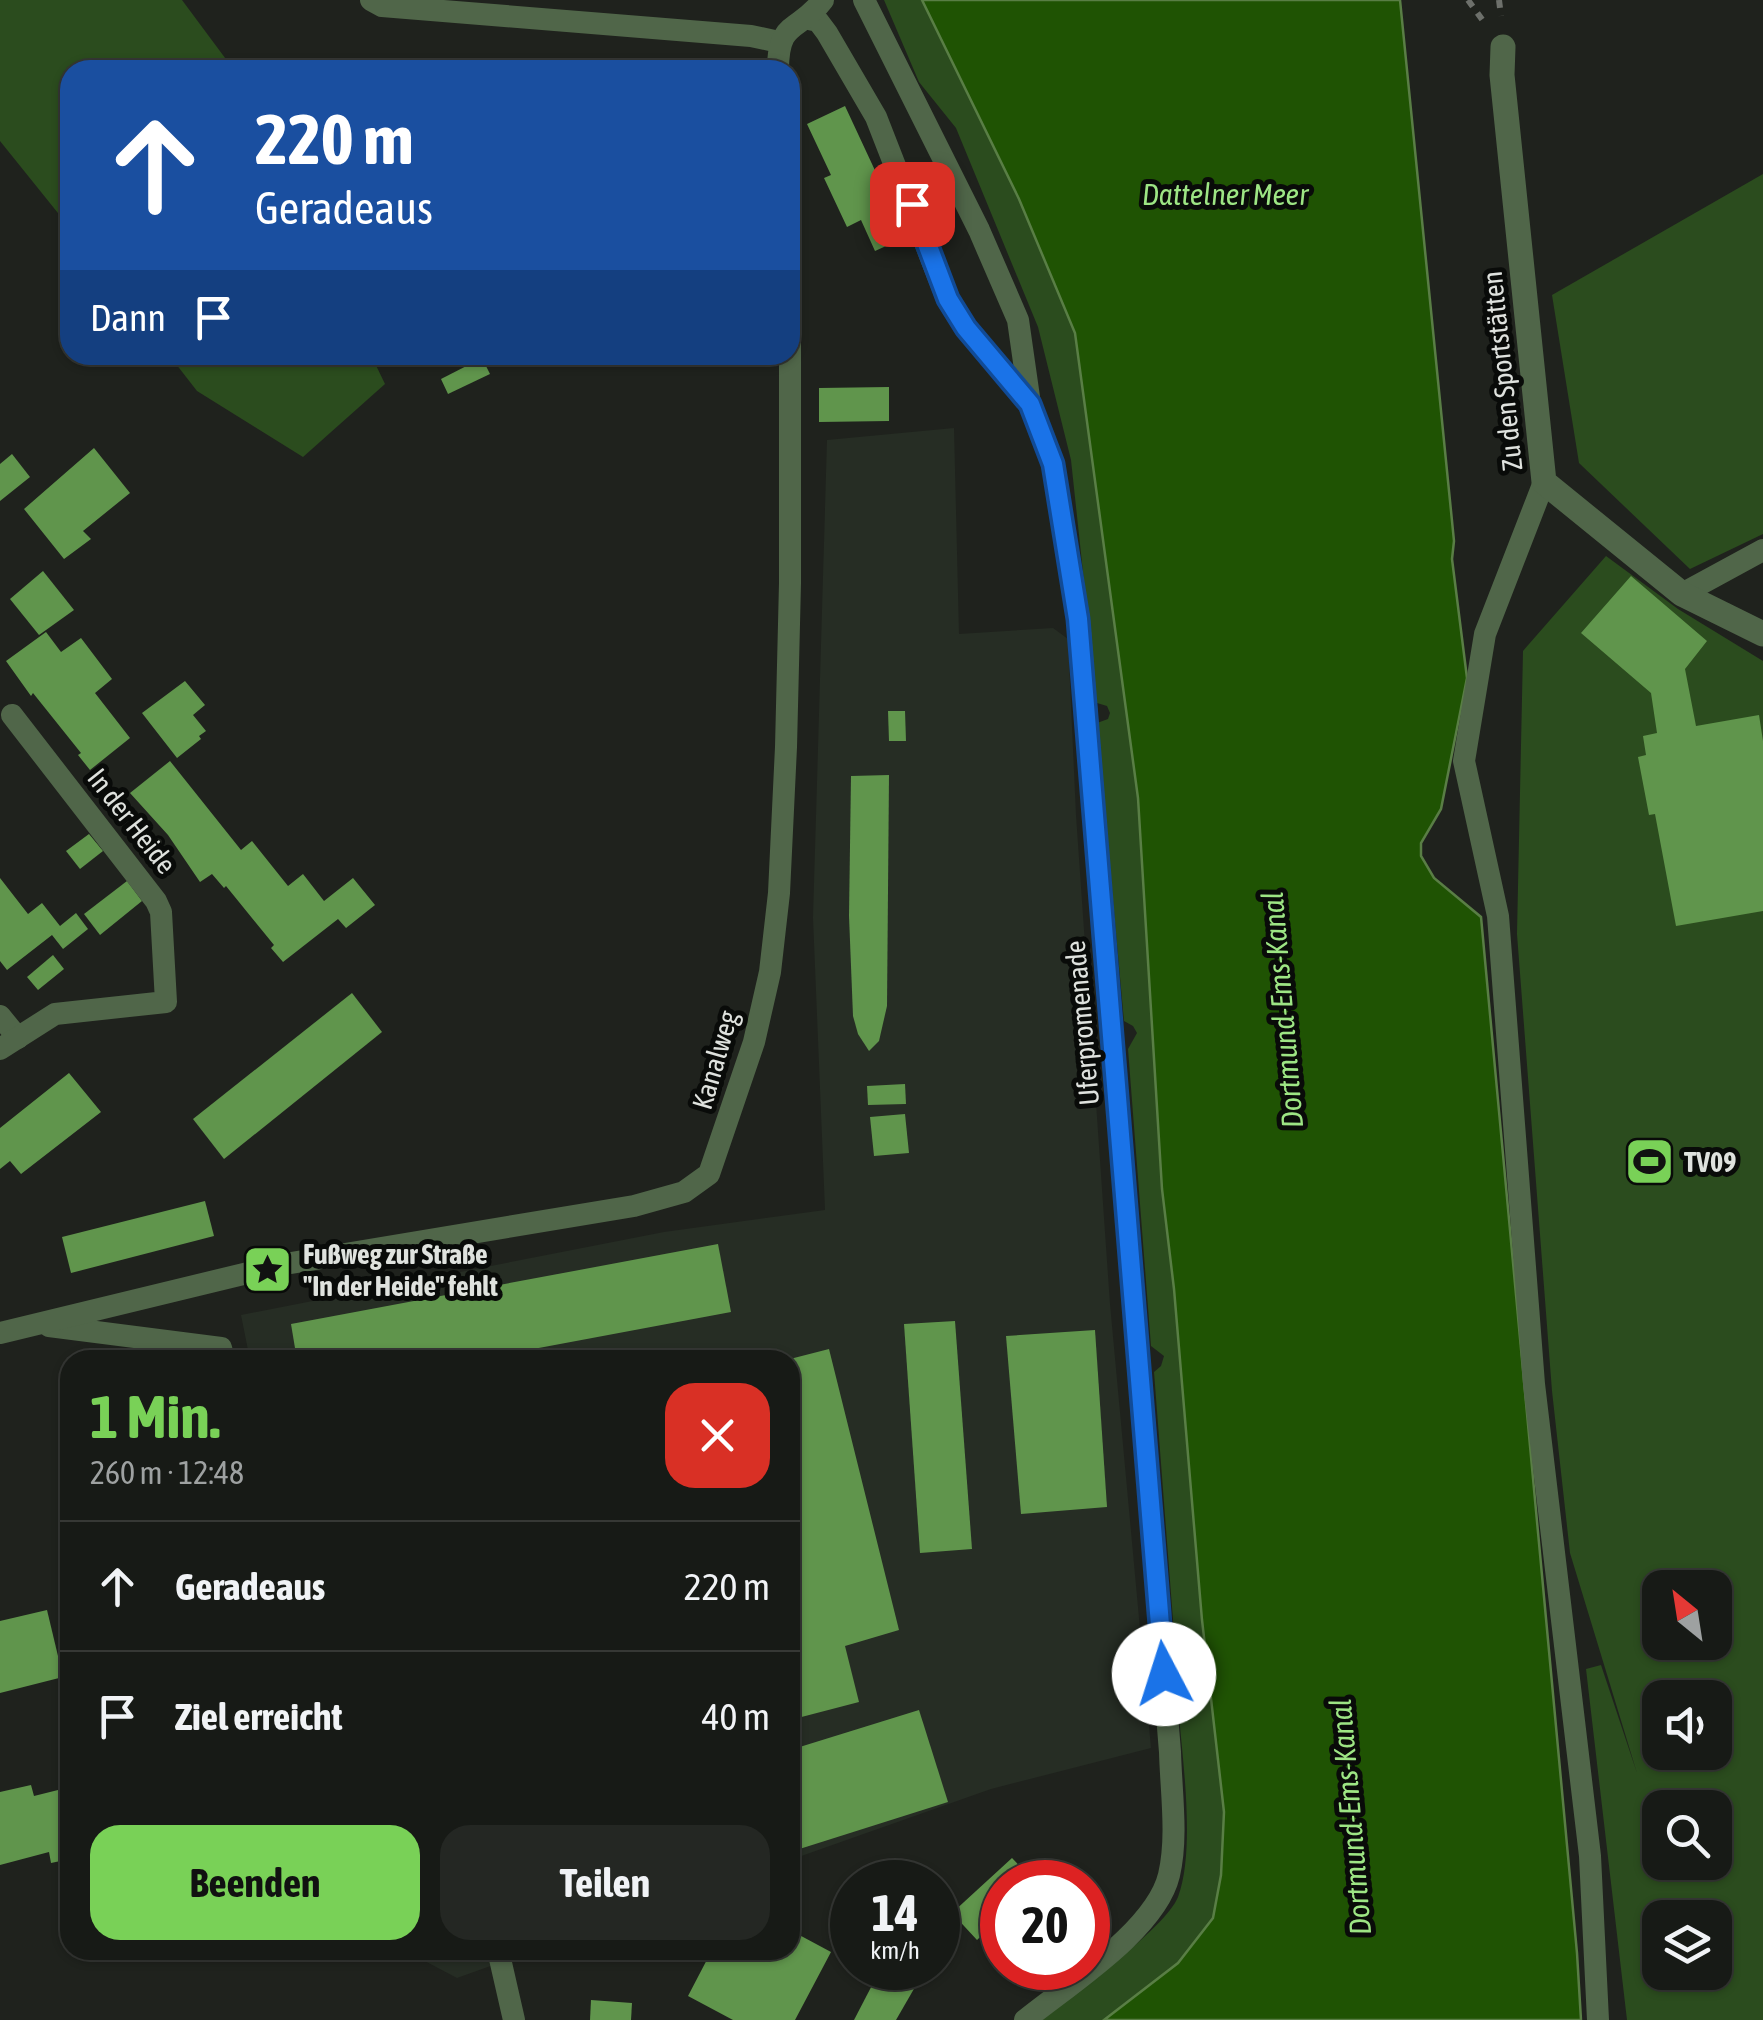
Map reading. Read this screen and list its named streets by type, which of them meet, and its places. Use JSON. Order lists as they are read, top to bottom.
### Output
{
  "streets": {
    "street": ["Zu den Sportstätten"],
    "lane": ["In der Heide", "Uferpromenade", "Kanalweg"]
  },
  "water": ["Dattelner Meer", "Dortmund-Ems-Kanal"],
  "places": {
    "sports": ["TV09"],
    "place": ["Fußweg zur Straße \"In der Heide\" fehlt"]
  },
  "north": "top left",
  "page": {
    "turn": ["220 m", "Geradeaus"],
    "then": "Dann",
    "heading": ["1 Min.", "260 m · 12:48"],
    "list": [
      {
        "name": "Geradeaus",
        "value": "220 m"
      },
      {
        "name": "Ziel erreicht",
        "value": "40 m"
      }
    ],
    "buttons": ["Beenden", "Teilen"],
    "speed": "14 km/h",
    "limit": "20"
  }
}
